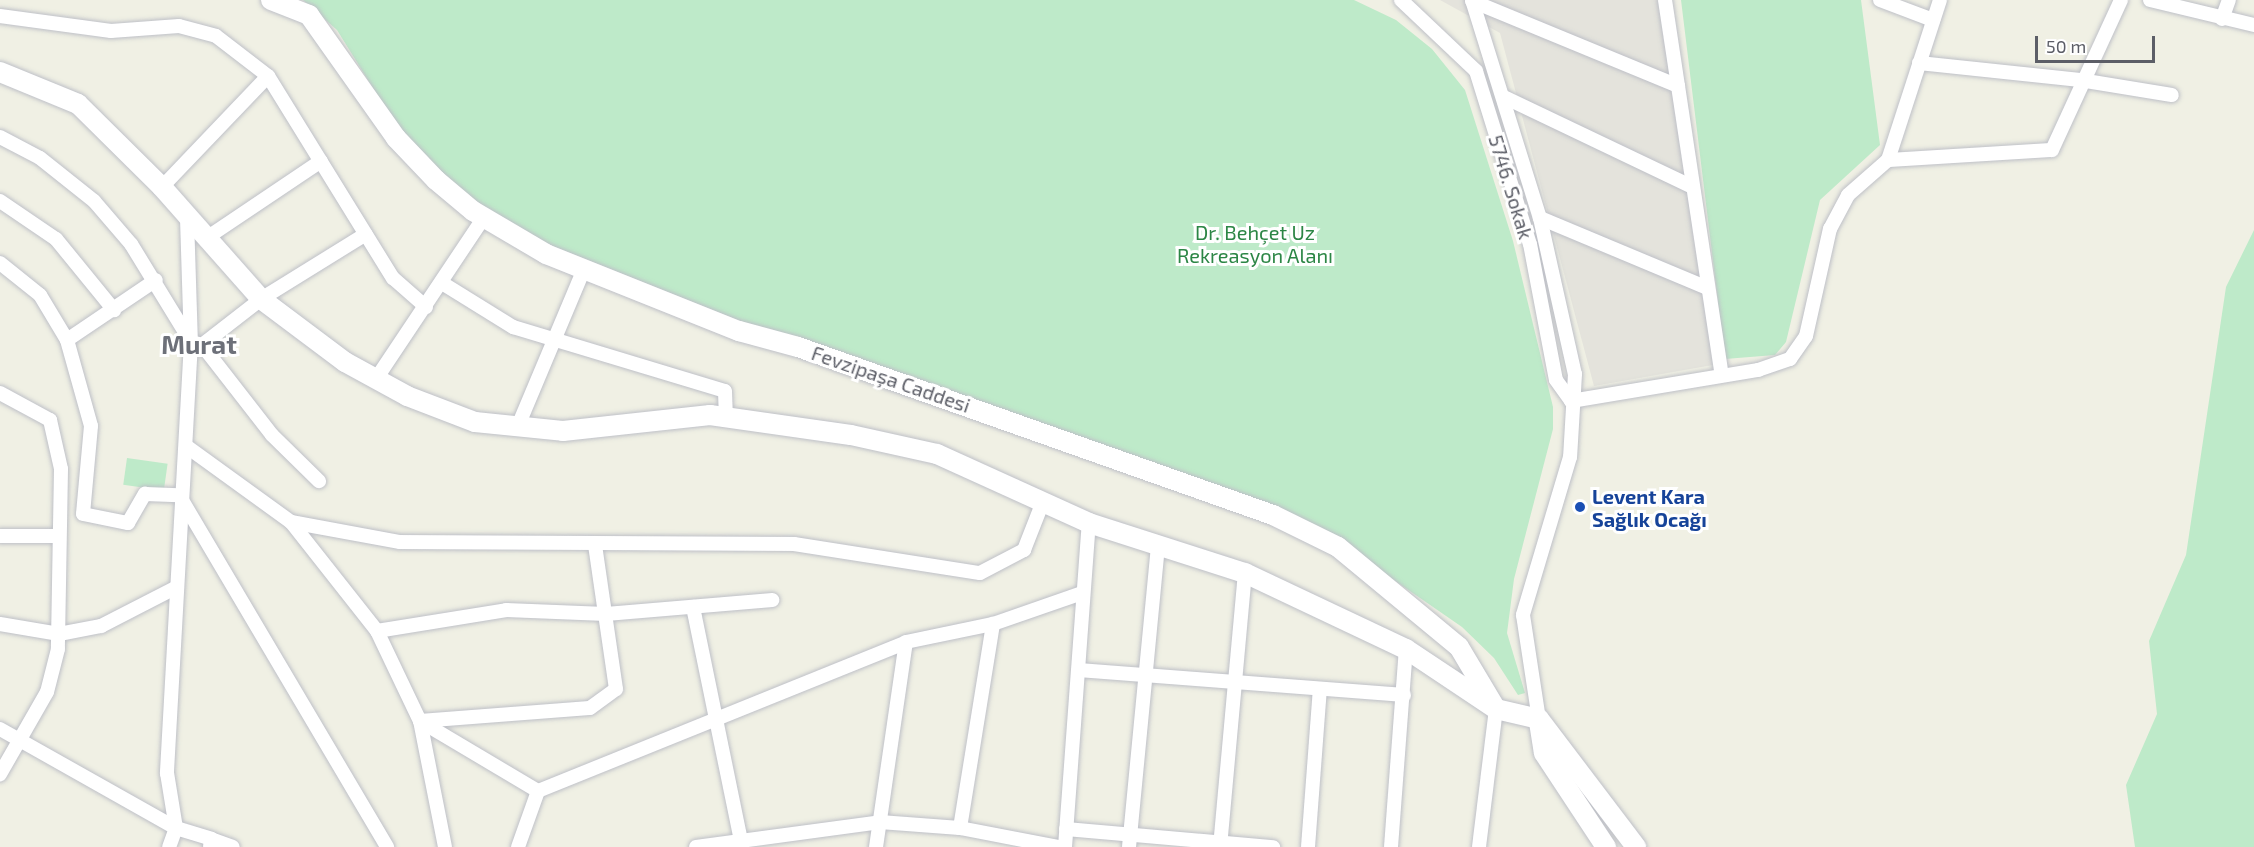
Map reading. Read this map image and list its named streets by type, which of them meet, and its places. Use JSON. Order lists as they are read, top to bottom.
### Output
{
  "streets": {
    "street": ["5746. Sokak", "Fevzipaşa Caddesi"]
  },
  "districts": ["Murat"],
  "parks": ["Dr. Behçet Uz Rekreasyon Alanı"],
  "places": ["Levent Kara Sağlık Ocağı"],
  "scale_bar": "50 m"
}
